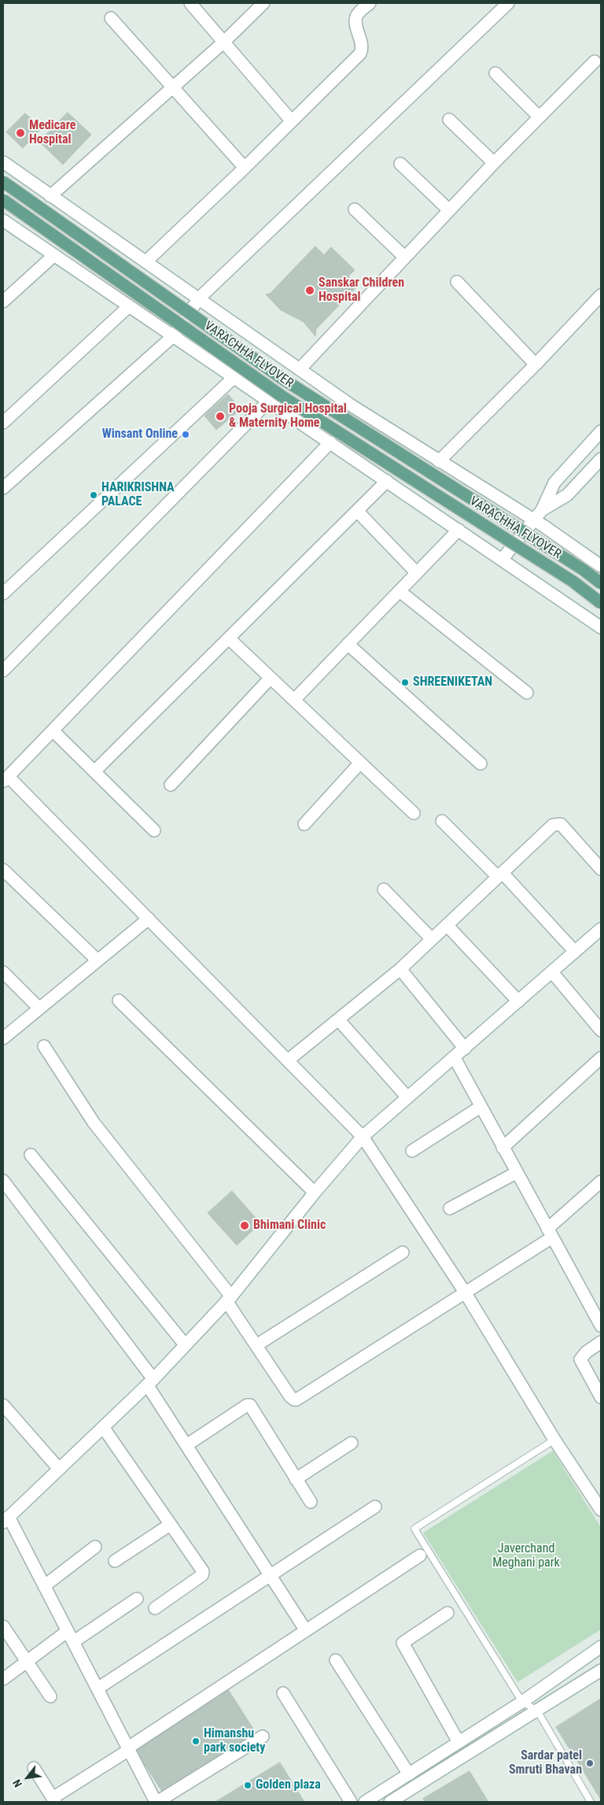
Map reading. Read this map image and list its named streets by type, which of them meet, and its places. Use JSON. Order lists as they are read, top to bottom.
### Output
{
  "streets": {
    "main road": ["VARACHHA FLYOVER"]
  },
  "parks": ["Javerchand Meghani park"],
  "places": [
    "Medicare Hospital",
    "Sanskar Children Hospital",
    "Pooja Surgical Hospital & Maternity Home",
    "Winsant Online",
    "HARIKRISHNA PALACE",
    "SHREENIKETAN",
    "Bhimani Clinic",
    "Himanshu park society",
    "Sardar patel Smruti Bhavan",
    "Golden plaza"
  ],
  "north": "bottom left"
}
